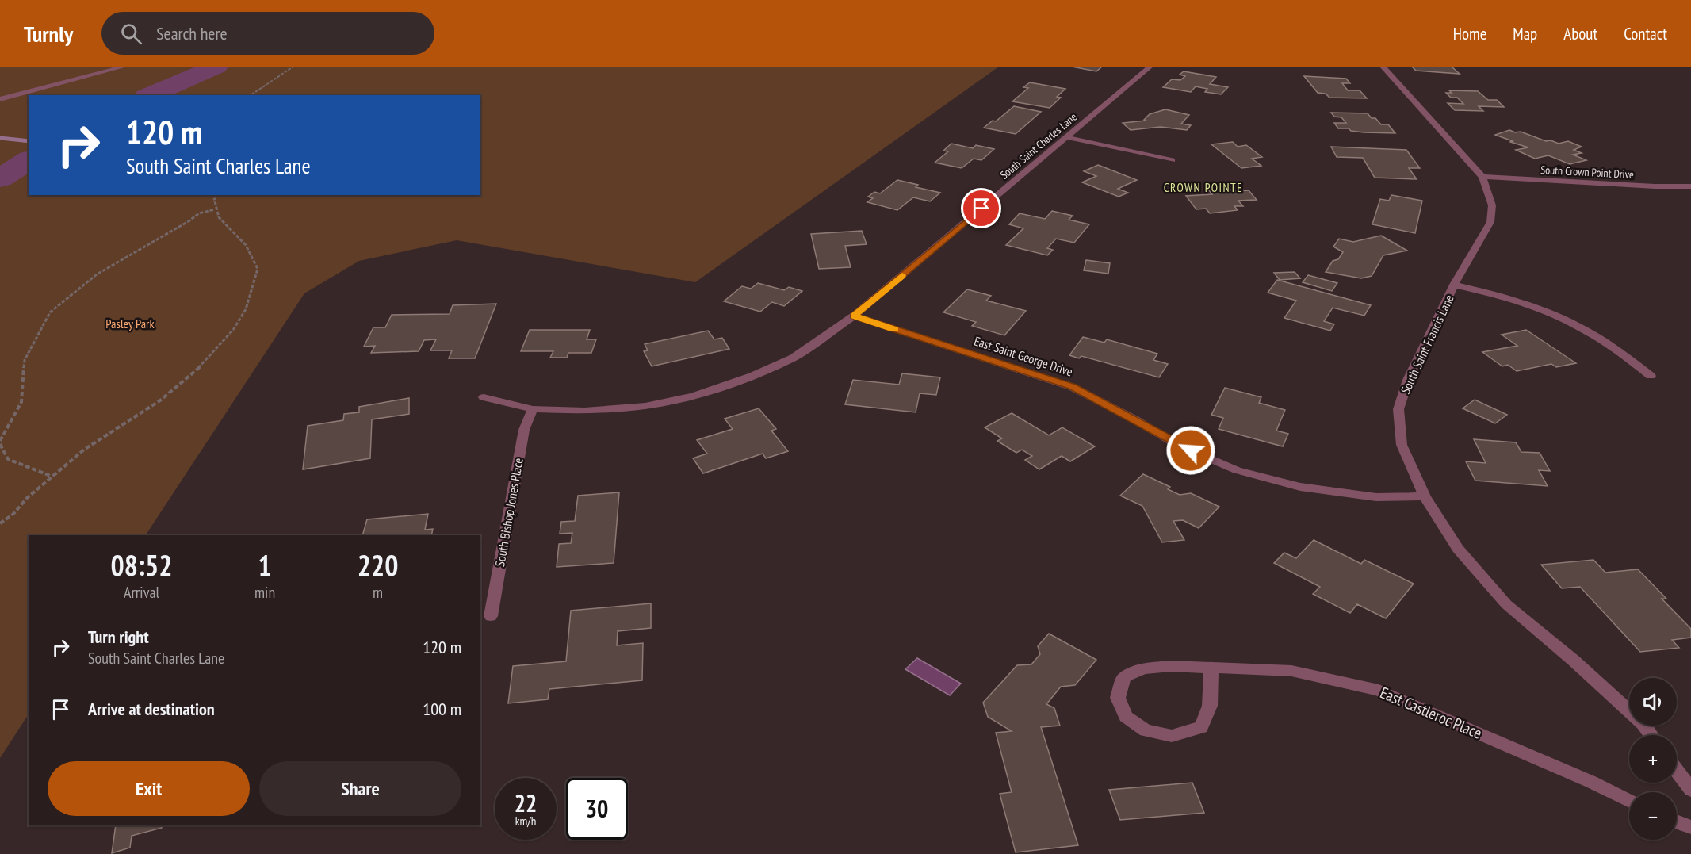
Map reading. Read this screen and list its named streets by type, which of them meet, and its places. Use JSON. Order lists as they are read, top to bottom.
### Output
{
  "streets": {
    "street": [
      "South Saint Charles Lane",
      "South Crown Point Drive",
      "South Saint Francis Lane",
      "East Saint George Drive",
      "South Bishop Jones Place",
      "East Castleroc Place"
    ]
  },
  "crossings": [
    ["South Saint Charles Lane", "East Saint George Drive"],
    ["South Saint Charles Lane", "South Bishop Jones Place"],
    ["South Crown Point Drive", "South Saint Francis Lane"],
    ["South Saint Francis Lane", "East Saint George Drive"]
  ],
  "districts": ["CROWN POINTE"],
  "parks": ["Pasley Park"],
  "page": {
    "header": "Turnly",
    "search": "Search here",
    "nav": [
      "Home",
      "Map",
      "About",
      "Contact"
    ],
    "turn": ["120 m", "South Saint Charles Lane"],
    "eta": [
      "08:52",
      "Arrival",
      "1",
      "min",
      "220",
      "m"
    ],
    "list": [
      {
        "name": "Turn right",
        "note": "South Saint Charles Lane",
        "value": "120 m"
      },
      {
        "name": "Arrive at destination",
        "value": "100 m"
      }
    ],
    "map_buttons": ["+", "−"],
    "buttons": ["Exit", "Share"],
    "speed": "22 km/h",
    "limit": "30"
  }
}
